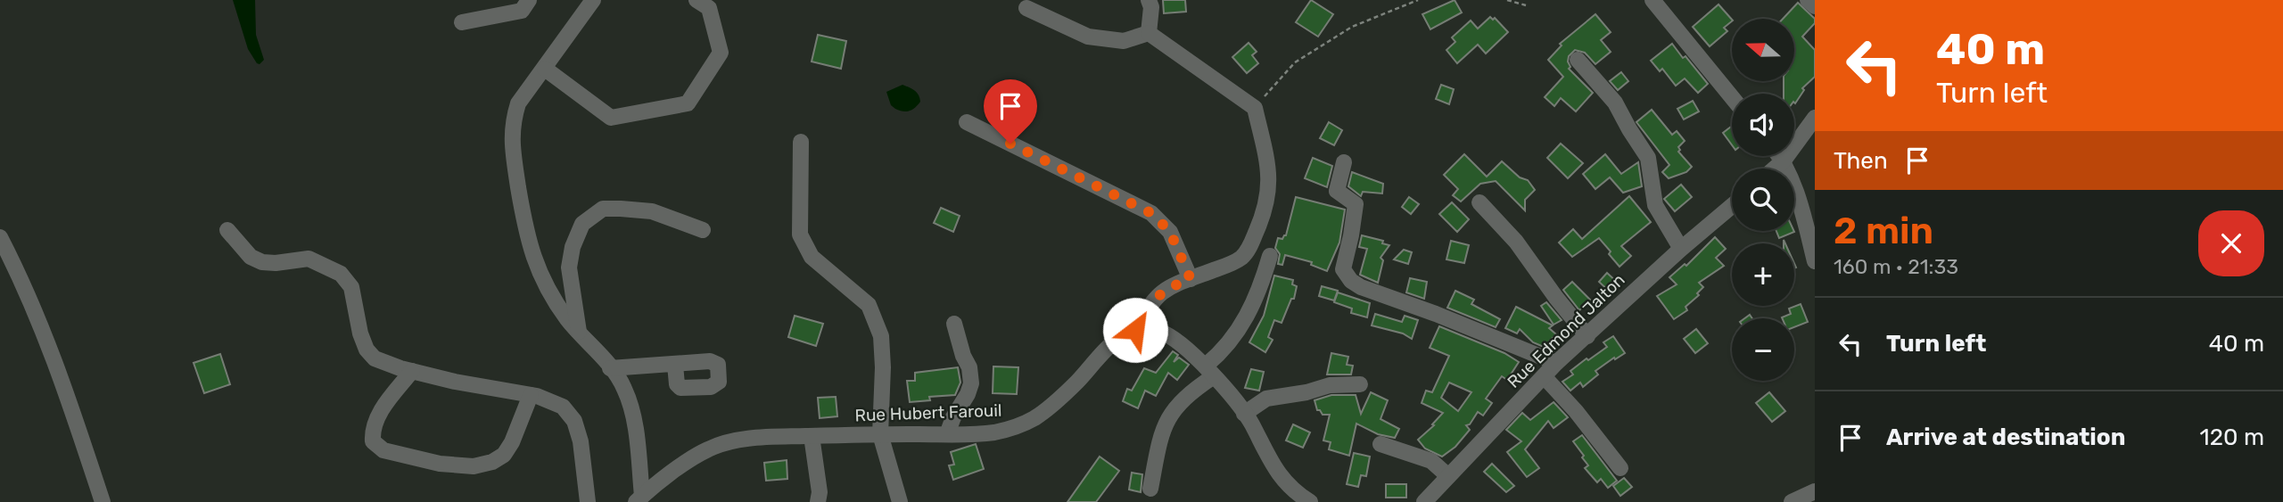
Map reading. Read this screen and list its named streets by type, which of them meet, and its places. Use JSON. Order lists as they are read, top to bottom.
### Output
{
  "streets": {
    "street": ["Rue Edmond Jalton", "Rue Hubert Farouil"]
  },
  "north": "left",
  "page": {
    "turn": ["40 m", "Turn left"],
    "map_buttons": ["+", "−"],
    "then": "Then",
    "heading": ["2 min", "160 m · 21:33"],
    "list": [
      {
        "name": "Turn left",
        "value": "40 m"
      },
      {
        "name": "Arrive at destination",
        "value": "120 m"
      }
    ]
  }
}
